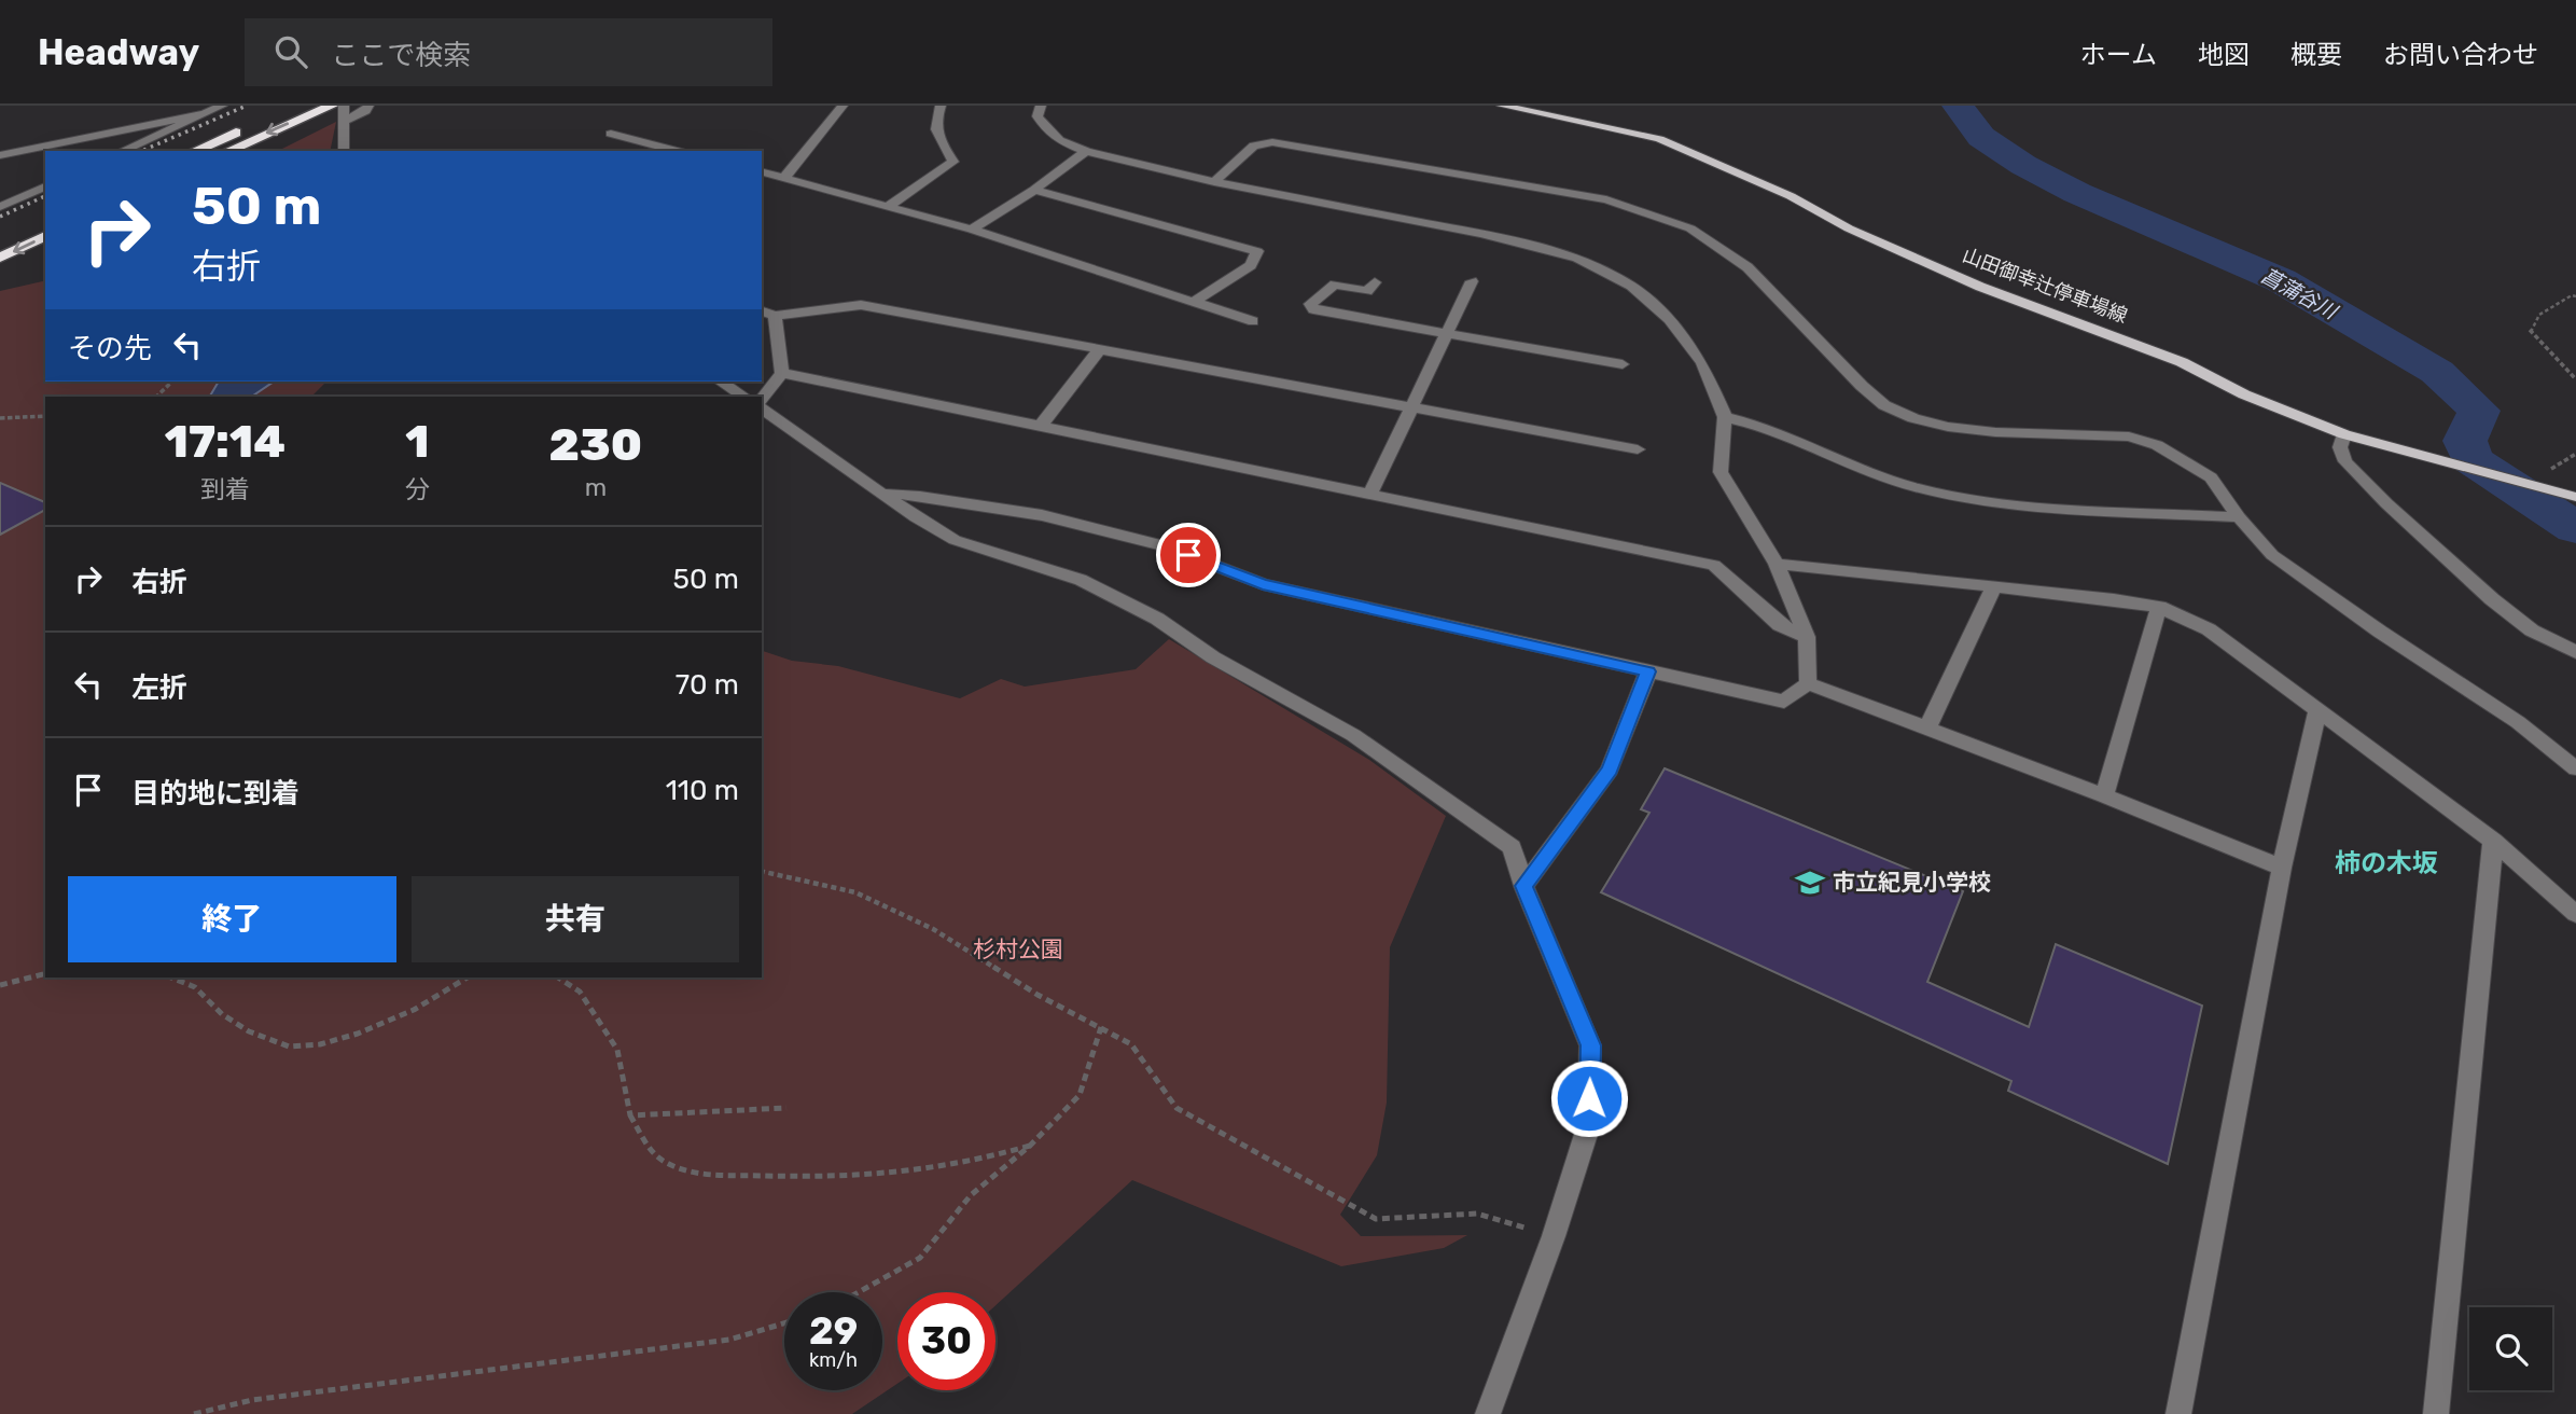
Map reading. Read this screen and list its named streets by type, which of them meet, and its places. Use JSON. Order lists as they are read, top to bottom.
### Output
{
  "streets": {
    "main road": ["山田御幸辻停車場線"]
  },
  "districts": ["柿の木坂"],
  "water": ["菖蒲谷川"],
  "parks": ["杉村公園"],
  "places": {
    "school or university": ["市立紀見小学校"]
  },
  "page": {
    "header": "Headway",
    "search": "ここで検索",
    "nav": [
      "ホーム",
      "地図",
      "概要",
      "お問い合わせ"
    ],
    "turn": ["50 m", "右折"],
    "then": "その先",
    "eta": [
      "17:14",
      "到着",
      "1",
      "分",
      "230",
      "m"
    ],
    "list": [
      {
        "name": "右折",
        "value": "50 m"
      },
      {
        "name": "左折",
        "value": "70 m"
      },
      {
        "name": "目的地に到着",
        "value": "110 m"
      }
    ],
    "buttons": ["終了", "共有"],
    "speed": "29 km/h",
    "limit": "30"
  }
}
